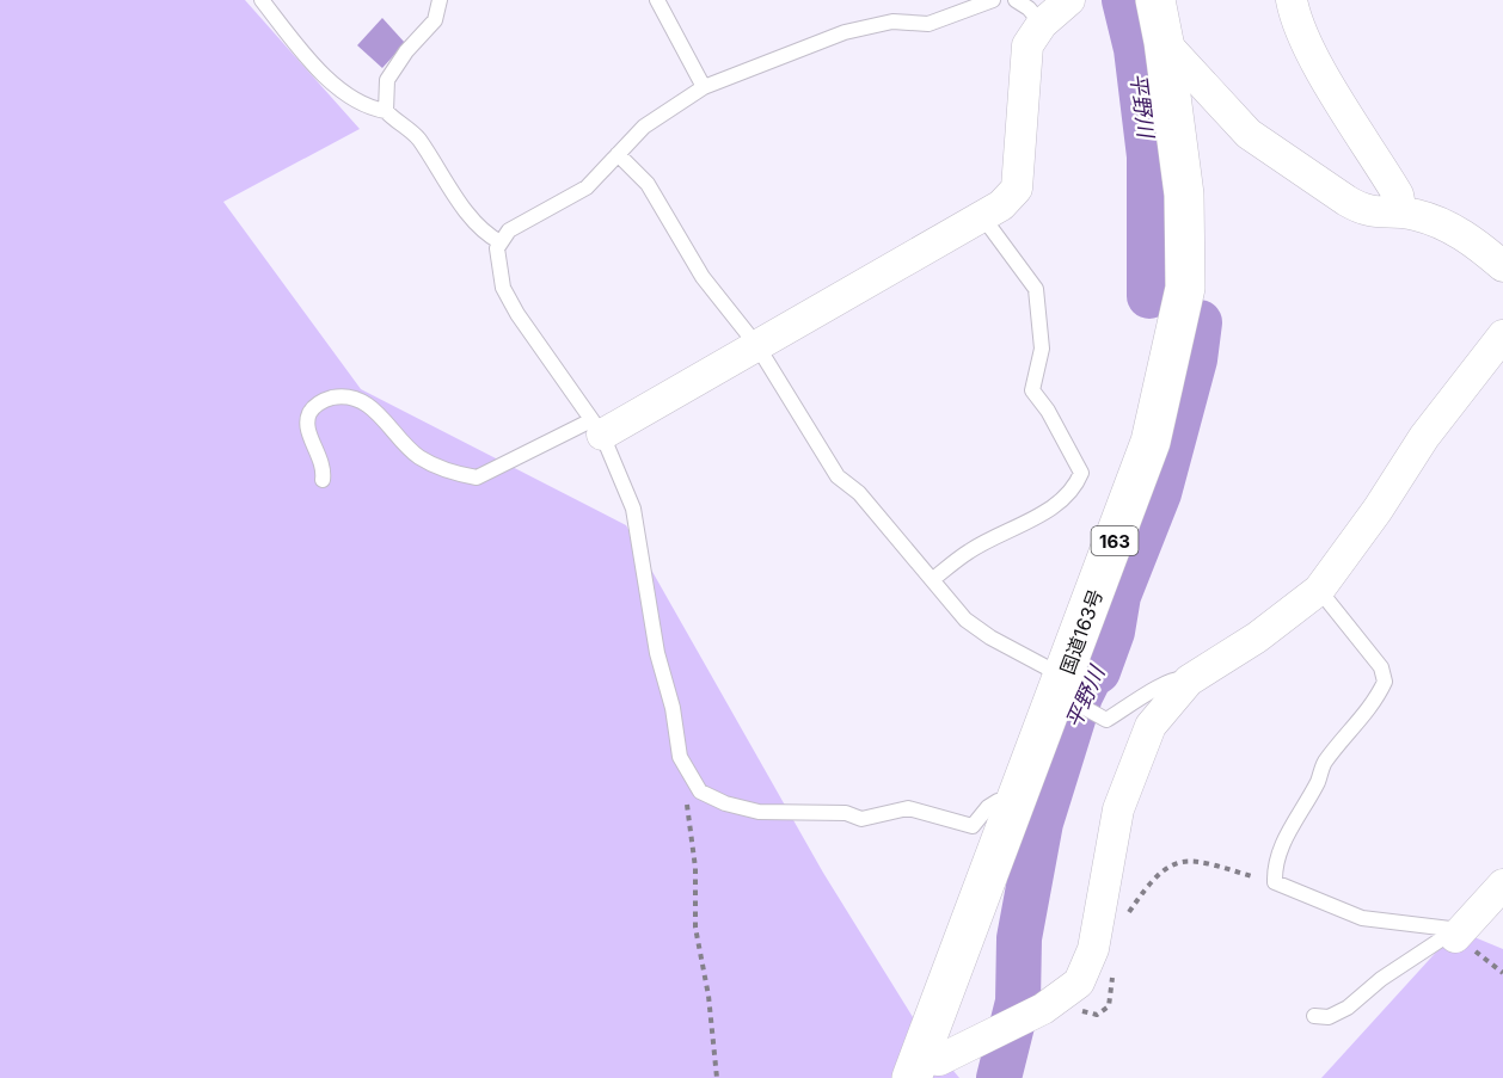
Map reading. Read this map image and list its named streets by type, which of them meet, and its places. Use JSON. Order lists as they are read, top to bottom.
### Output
{
  "streets": {
    "highway": ["163", "国道163号"]
  },
  "water": ["平野川"]
}
